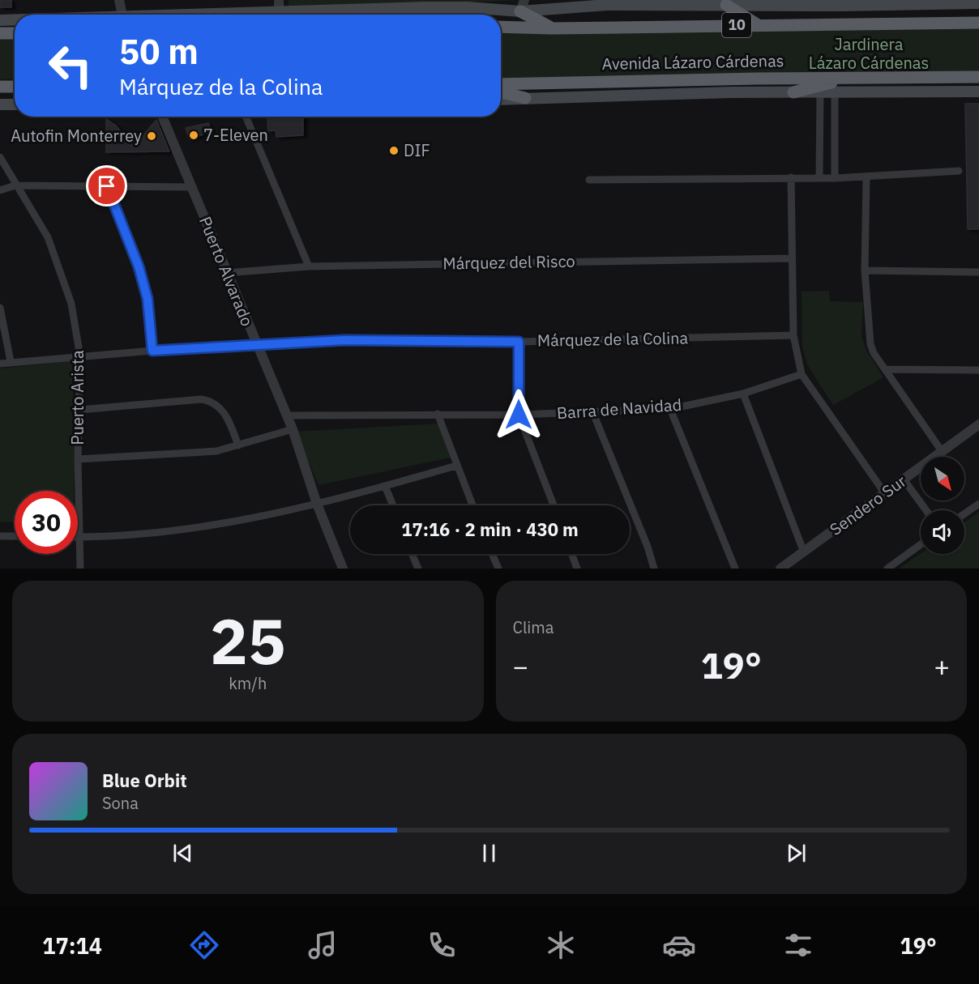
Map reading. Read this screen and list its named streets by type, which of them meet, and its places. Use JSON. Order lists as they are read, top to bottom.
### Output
{
  "streets": {
    "highway": ["10", "Avenida Lázaro Cárdenas"],
    "street": [
      "Márquez del Risco",
      "Puerto Alvarado",
      "Márquez de la Colina",
      "Puerto Arista",
      "Barra de Navidad",
      "Sendero Sur"
    ]
  },
  "crossings": [
    ["Márquez del Risco", "Puerto Alvarado"],
    ["Puerto Alvarado", "Márquez de la Colina"],
    ["Puerto Alvarado", "Barra de Navidad"],
    ["Márquez de la Colina", "Puerto Arista"]
  ],
  "parks": ["Jardinera Lázaro Cárdenas"],
  "places": ["7-Eleven", "Autofin Monterrey", "DIF"],
  "north": "bottom right",
  "page": {
    "turn": ["50 m", "Márquez de la Colina"],
    "limit": "30",
    "trip": "17:16 · 2 min · 430 m",
    "tile": [
      ["25", "km/h"],
      "Clima"
    ],
    "heat": ["−", "19°", "+"],
    "song": ["Blue Orbit", "Sona"],
    "tabs": ["17:14", "19°"]
  }
}
